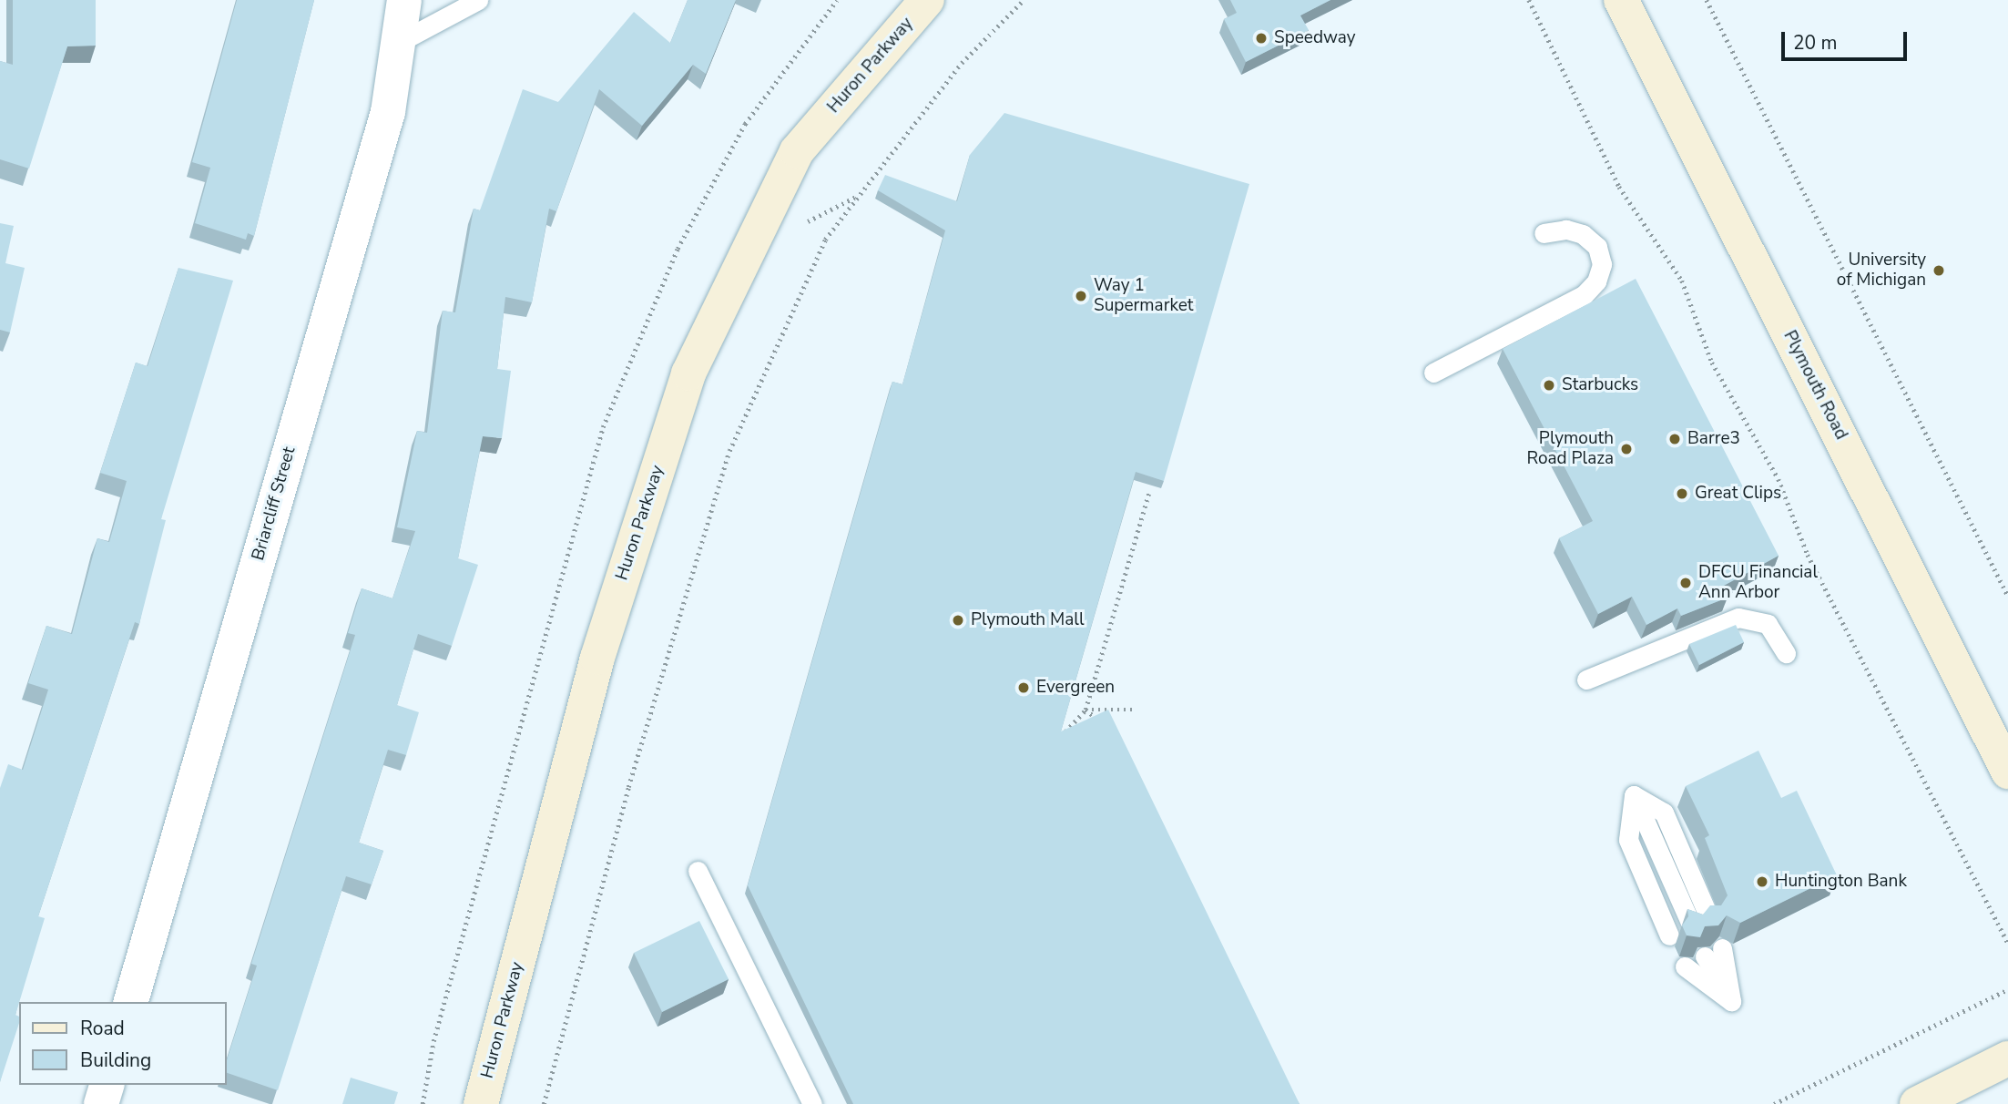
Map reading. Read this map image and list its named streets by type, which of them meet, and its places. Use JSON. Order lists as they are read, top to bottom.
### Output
{
  "streets": {
    "main road": ["Huron Parkway", "Plymouth Road"],
    "street": ["Briarcliff Street"]
  },
  "places": [
    "Speedway",
    "University of Michigan",
    "Way 1 Supermarket",
    "Starbucks",
    "Barre3",
    "Plymouth Road Plaza",
    "Great Clips",
    "DFCU Financial Ann Arbor",
    "Plymouth Mall",
    "Evergreen",
    "Huntington Bank"
  ],
  "legend": ["Road", "Building"],
  "scale_bar": "20 m"
}
